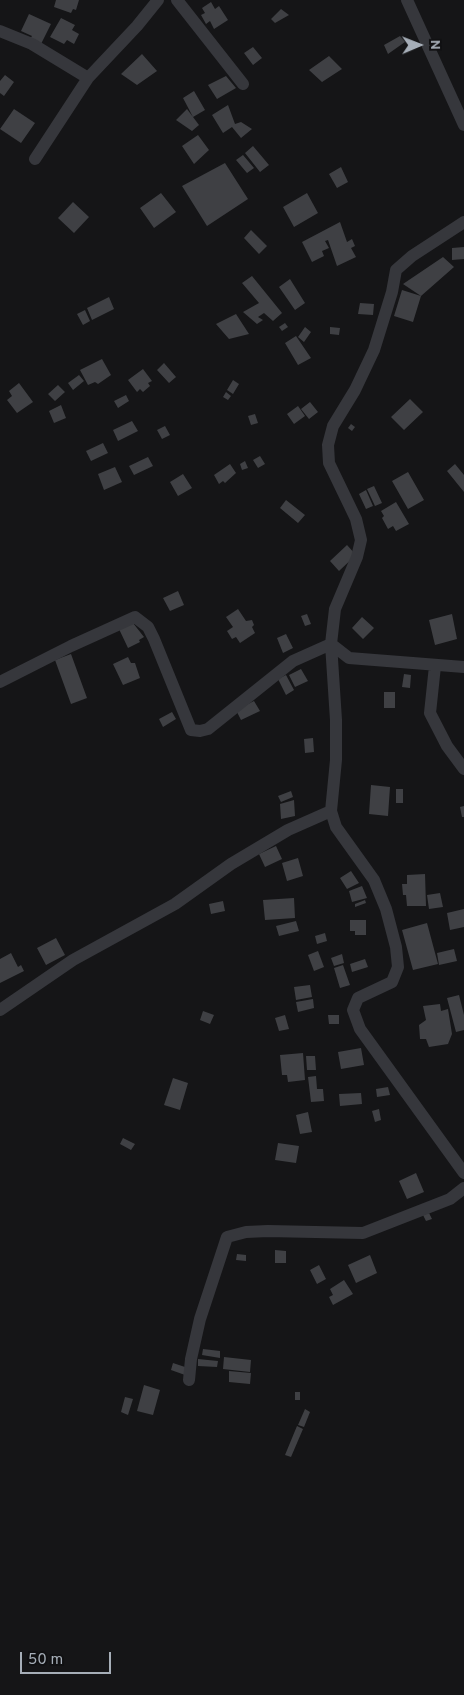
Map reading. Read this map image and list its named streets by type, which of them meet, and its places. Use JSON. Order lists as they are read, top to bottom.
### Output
{
  "scale_bar": "50 m",
  "north": "right"
}
